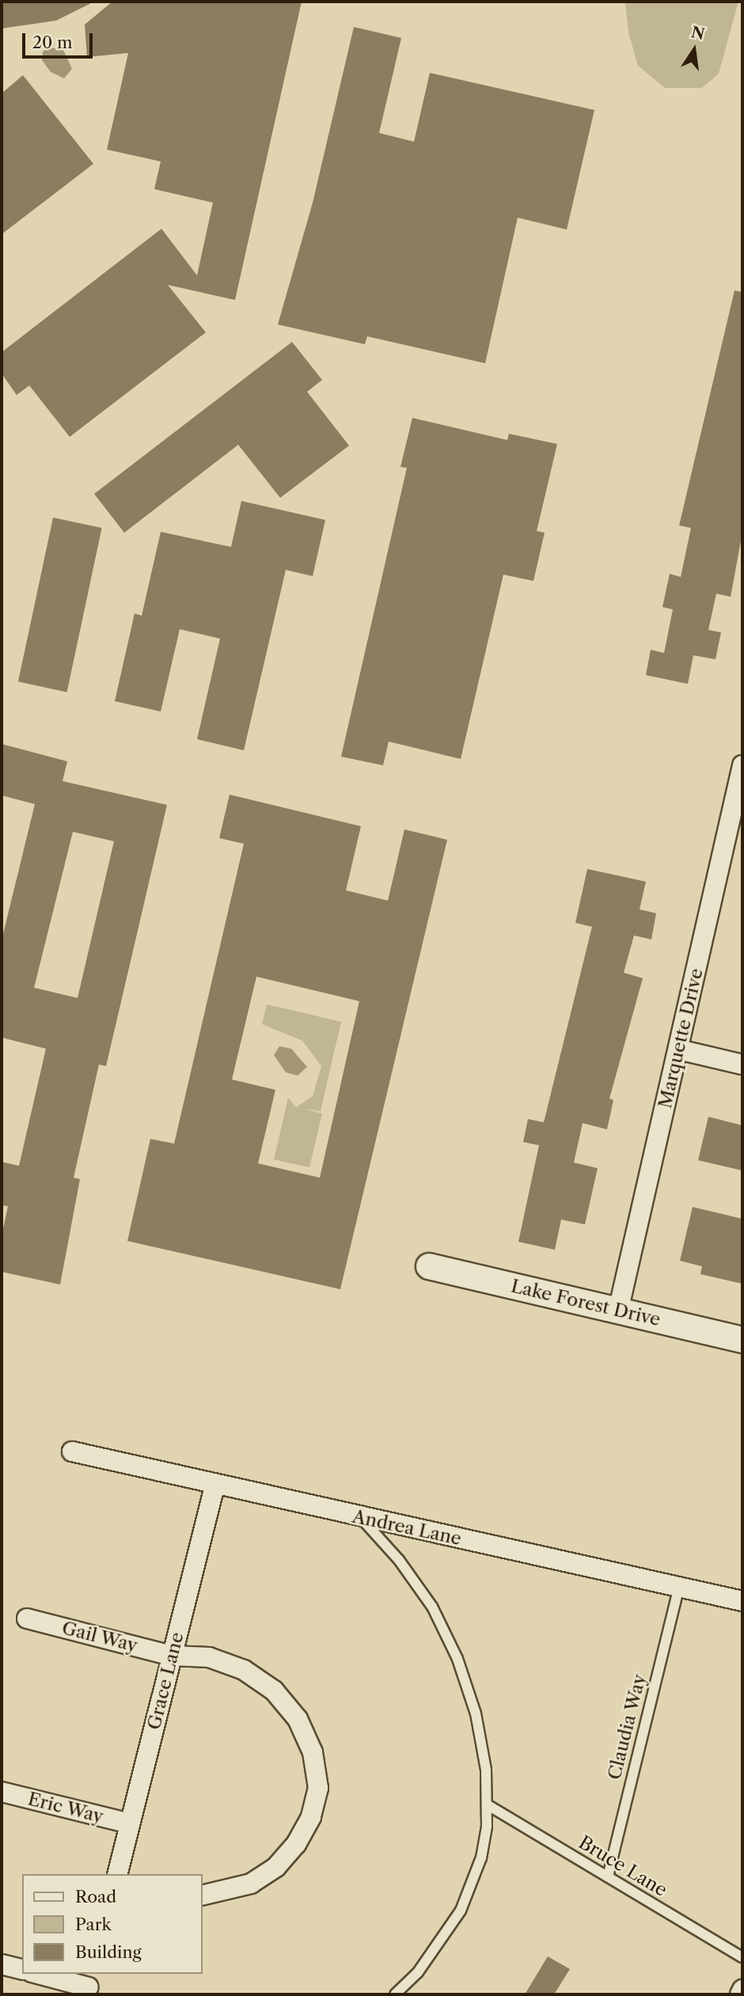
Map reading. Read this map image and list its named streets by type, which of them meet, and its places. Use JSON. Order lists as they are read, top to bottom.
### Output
{
  "streets": {
    "street": [
      "Marquette Drive",
      "Lake Forest Drive",
      "Andrea Lane",
      "Gail Way",
      "Grace Lane",
      "Eric Way"
    ],
    "lane": ["Claudia Way", "Bruce Lane"]
  },
  "crossings": [
    ["Marquette Drive", "Lake Forest Drive"],
    ["Andrea Lane", "Grace Lane"],
    ["Andrea Lane", "Claudia Way"],
    ["Gail Way", "Grace Lane"],
    ["Grace Lane", "Eric Way"],
    ["Claudia Way", "Bruce Lane"]
  ],
  "legend": ["Road", "Park", "Building"],
  "scale_bar": "20 m",
  "north": "top"
}
